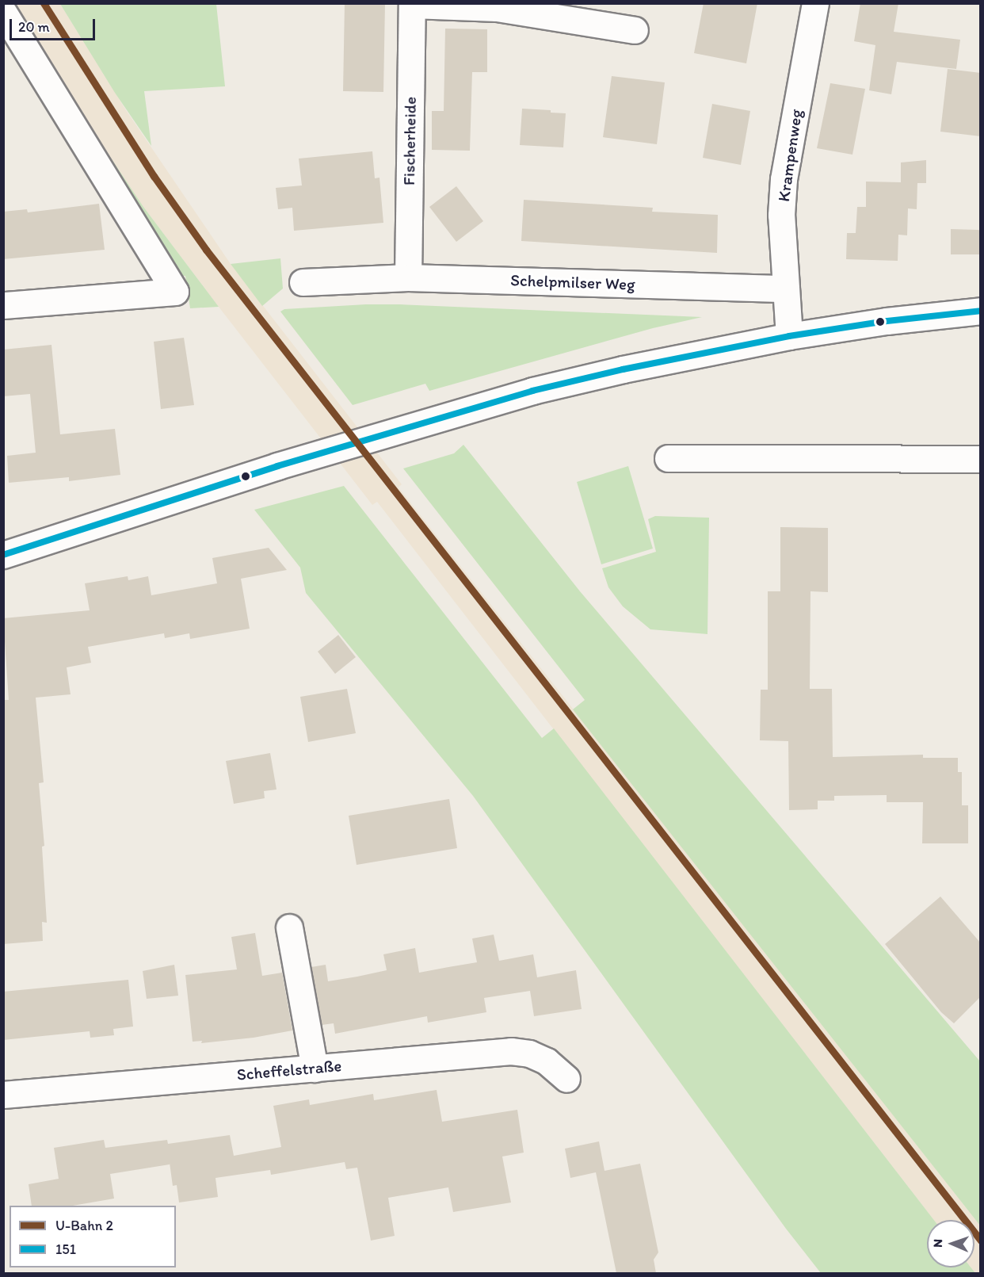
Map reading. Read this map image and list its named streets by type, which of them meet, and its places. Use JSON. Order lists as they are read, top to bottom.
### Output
{
  "streets": {
    "street": [
      "Fischerheide",
      "Krampenweg",
      "Schelpmilser Weg",
      "Scheffelstraße"
    ]
  },
  "crossings": [
    ["Fischerheide", "Schelpmilser Weg"],
    ["Krampenweg", "Schelpmilser Weg"]
  ],
  "lines": ["metro line 2", "transit line 151"],
  "legend": ["U-Bahn 2", "151"],
  "scale_bar": "20 m",
  "north": "left"
}
